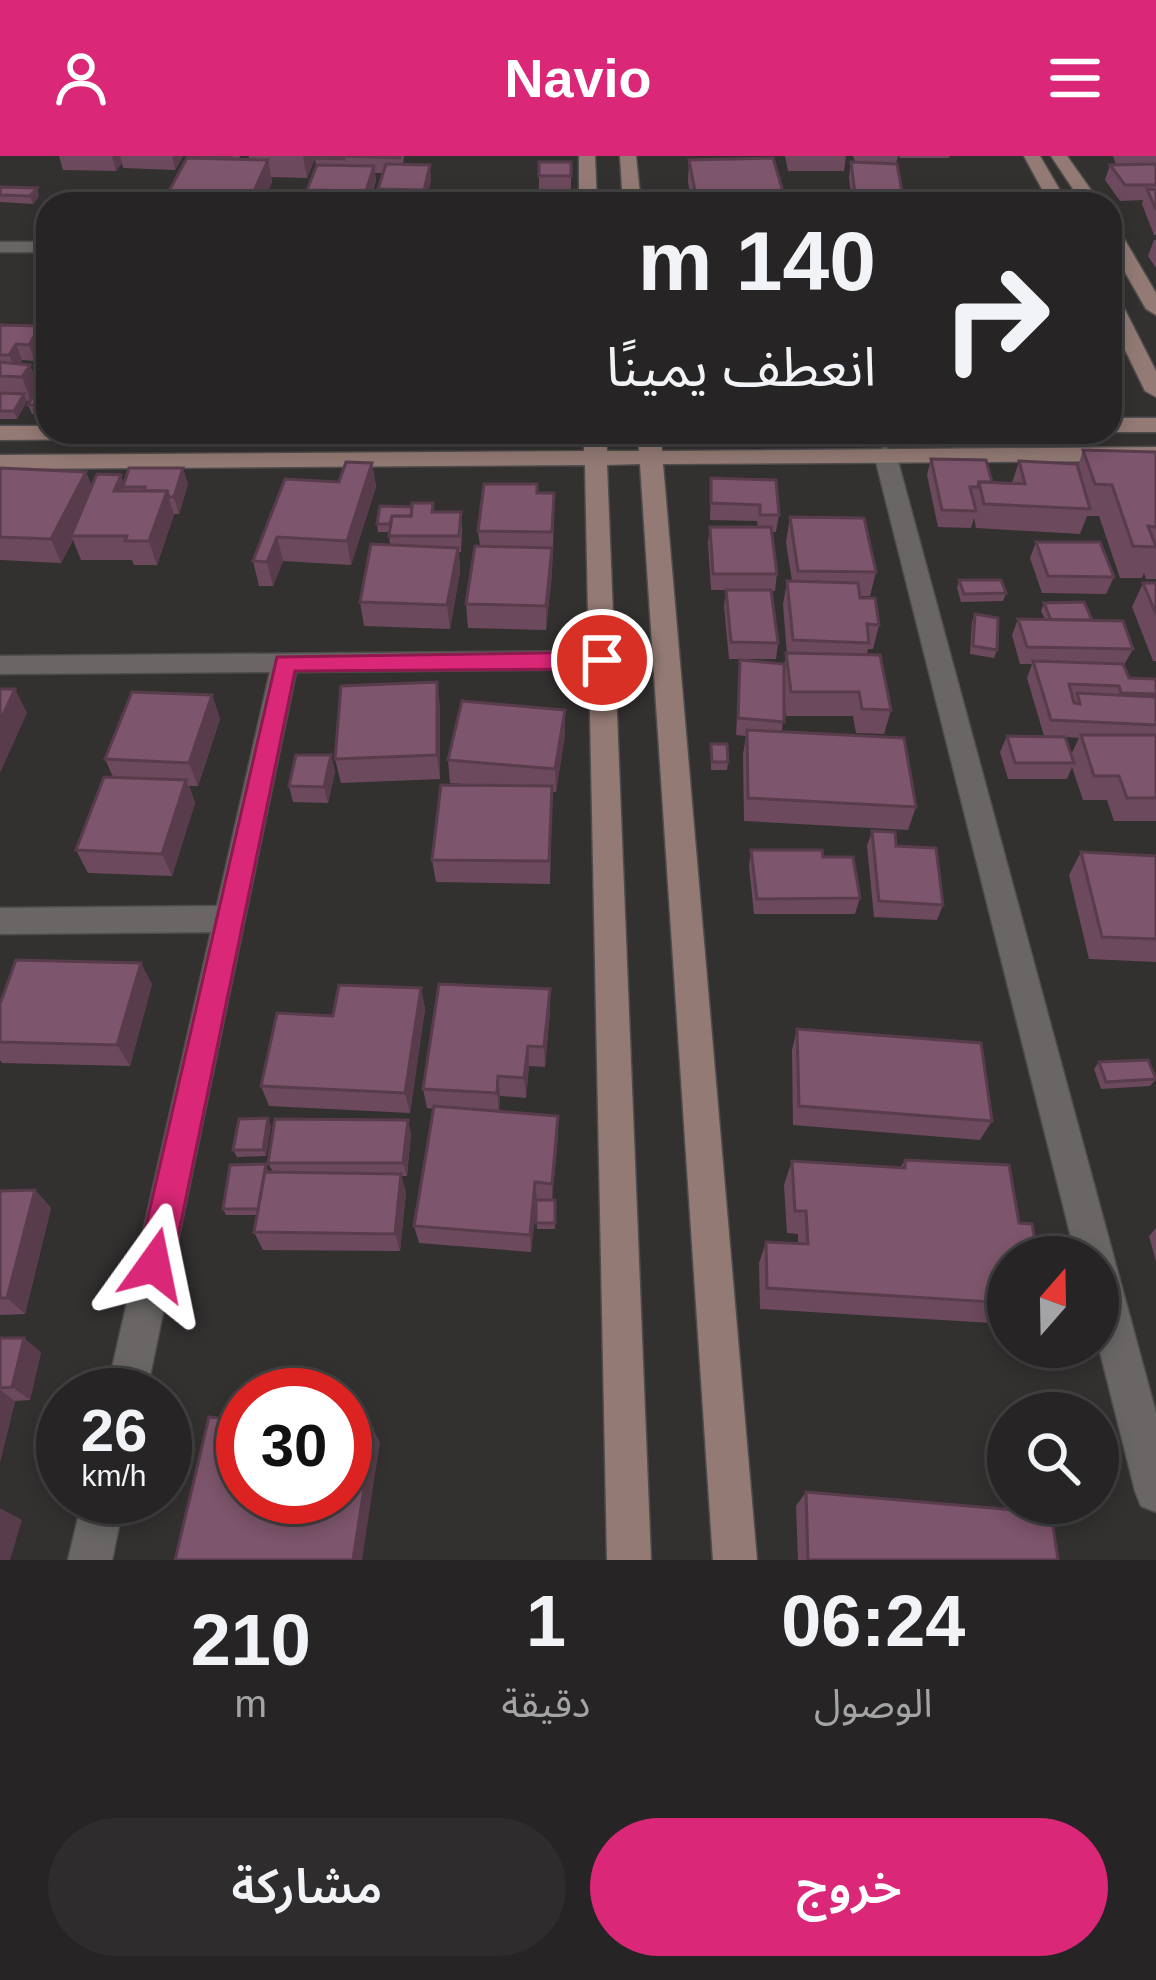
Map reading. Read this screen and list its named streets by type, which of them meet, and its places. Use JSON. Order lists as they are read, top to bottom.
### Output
{
  "north": "top",
  "page": {
    "header": "Navio",
    "turn": ["140 m", "انعطف يمينًا"],
    "speed": "26 km/h",
    "limit": "30",
    "eta": [
      "06:24",
      "الوصول",
      "1",
      "دقيقة",
      "210",
      "m"
    ],
    "buttons": ["خروج", "مشاركة"]
  }
}
